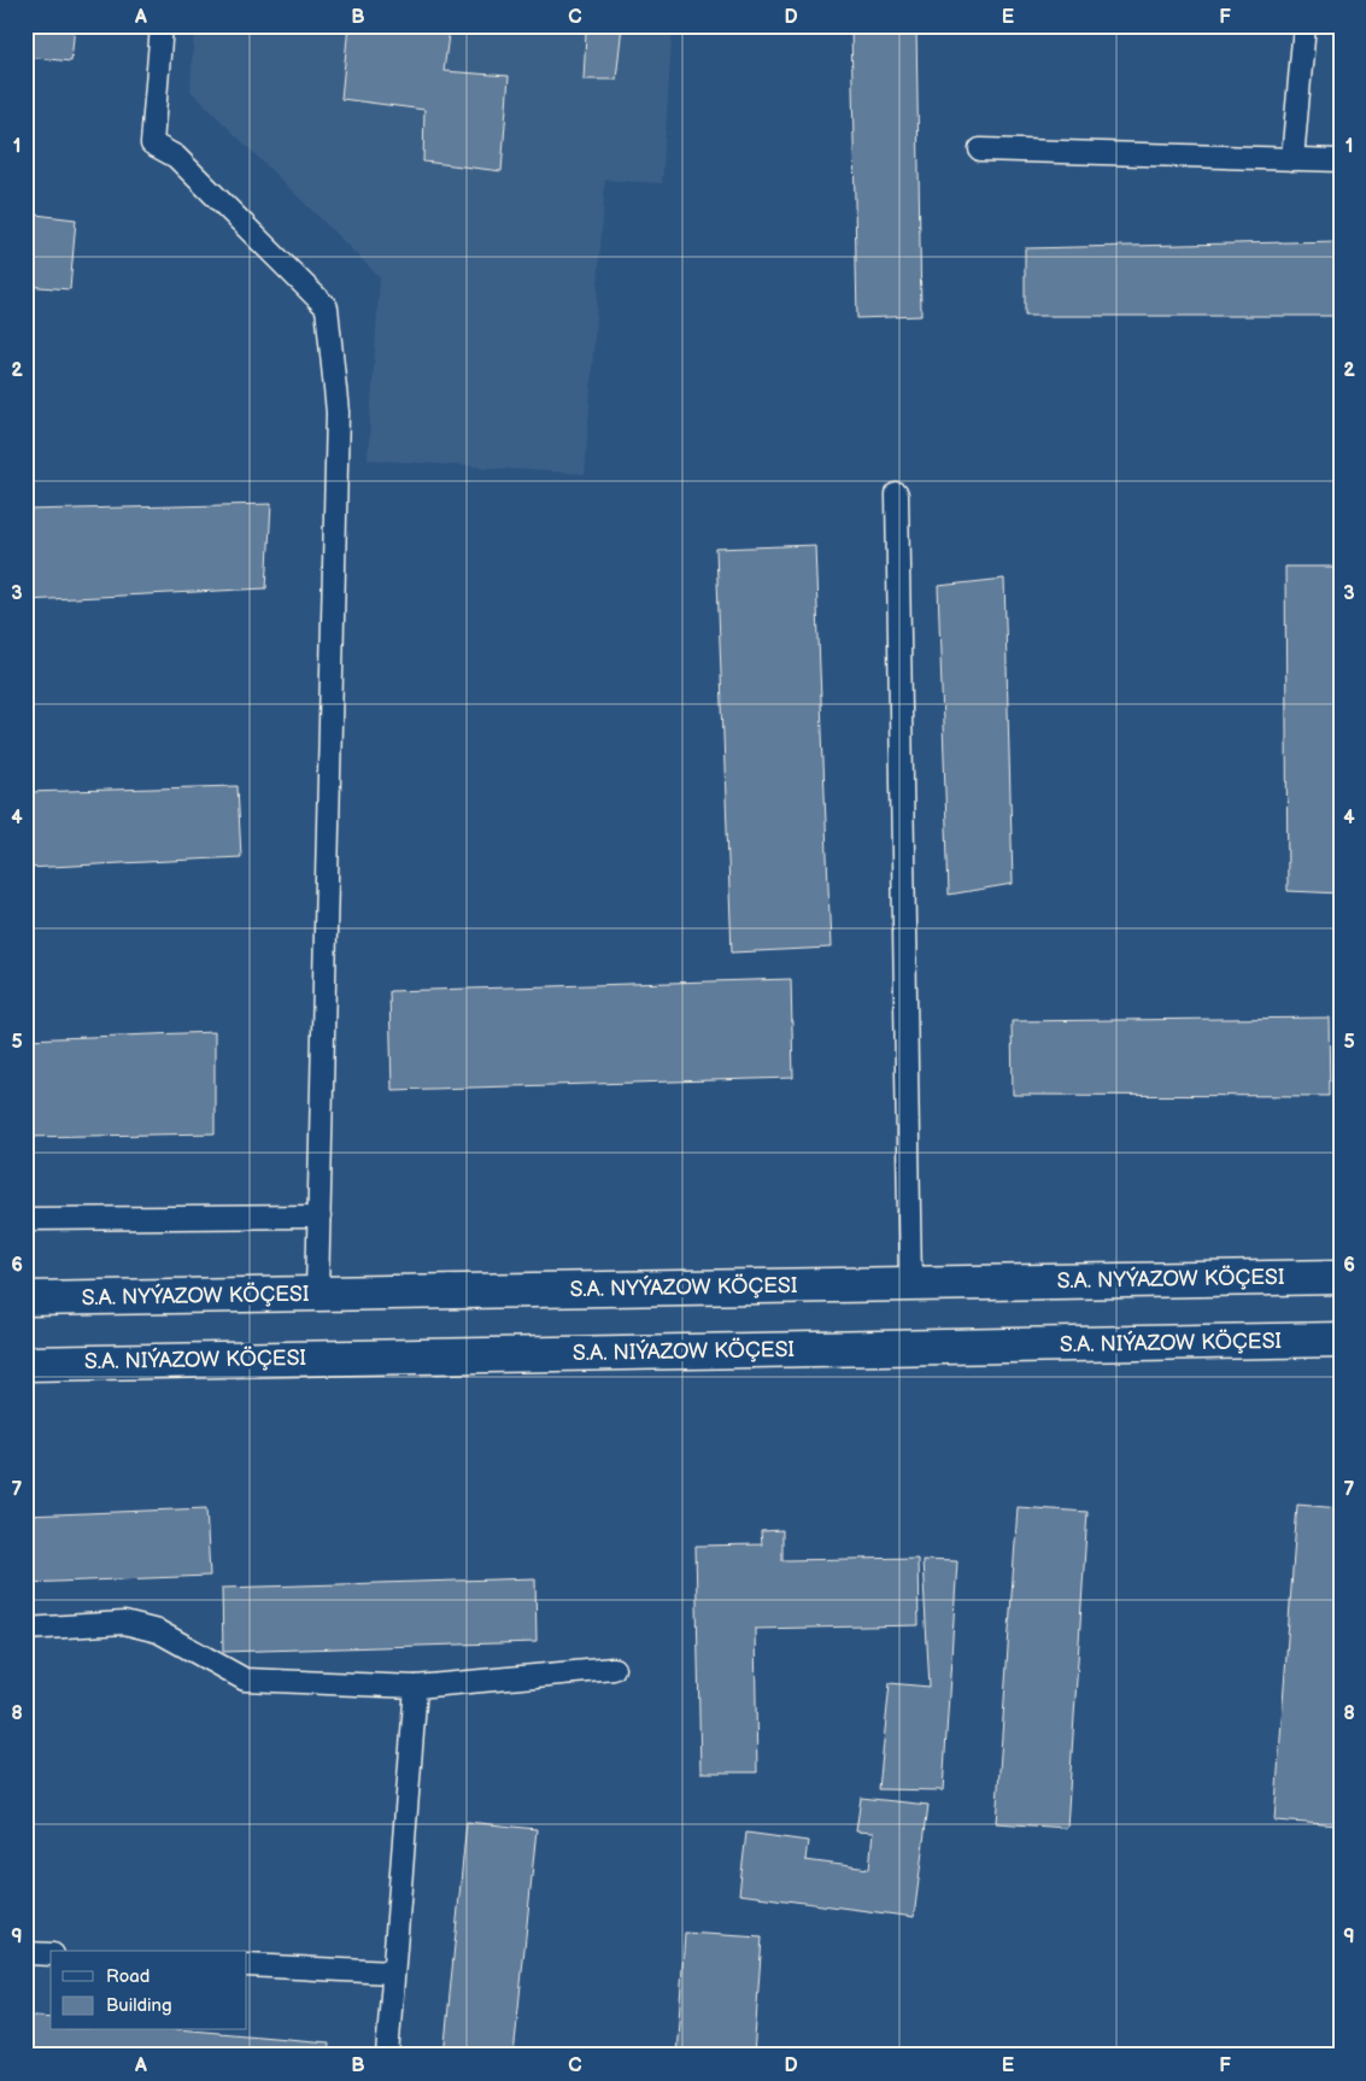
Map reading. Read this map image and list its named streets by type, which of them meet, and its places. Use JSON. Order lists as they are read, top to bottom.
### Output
{
  "streets": {
    "main road": ["S.A. NYÝAZOW KÖÇESI", "S.A. NIÝAZOW KÖÇESI"]
  },
  "legend": ["Road", "Building"],
  "grid": {
    "columns": [
      "A",
      "B",
      "C",
      "D",
      "E",
      "F"
    ],
    "rows": [
      "1",
      "2",
      "3",
      "4",
      "5",
      "6",
      "7",
      "8",
      "9"
    ]
  }
}
